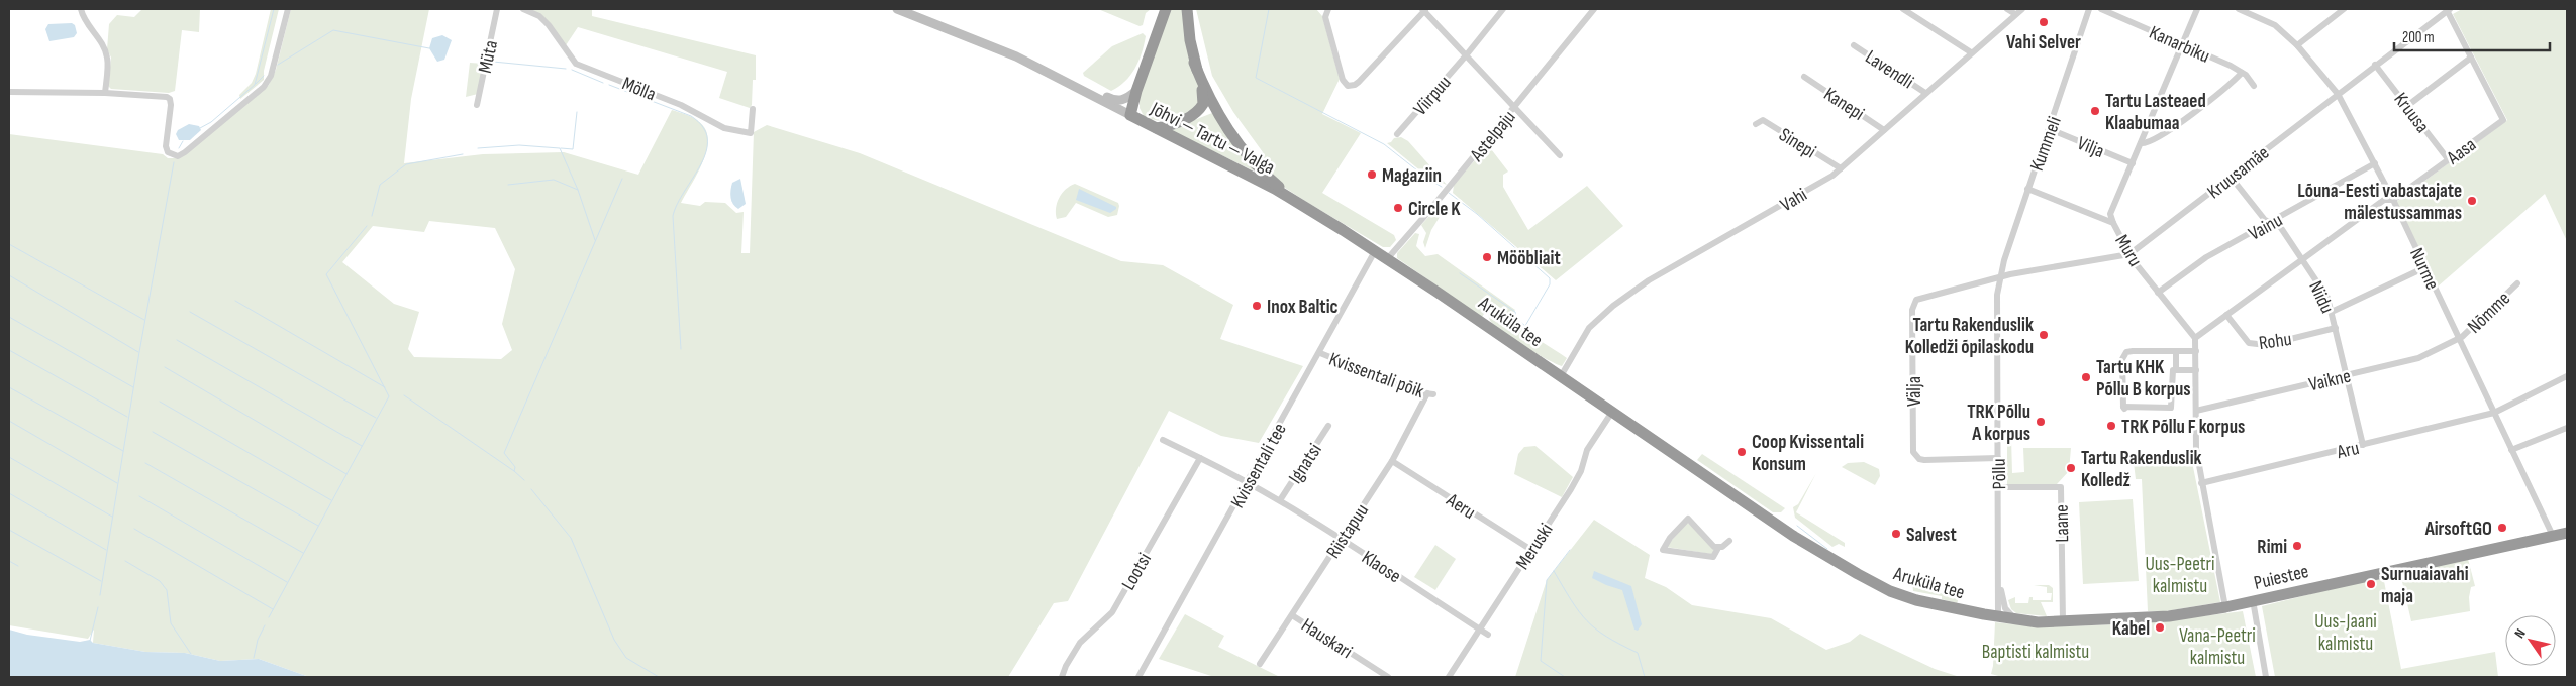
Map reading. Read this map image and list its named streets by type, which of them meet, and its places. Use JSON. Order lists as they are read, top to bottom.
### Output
{
  "streets": {
    "highway": ["Jõhvi — Tartu — Valga", "Aruküla tee", "Puiestee"],
    "street": [
      "Kanarbiku",
      "Müta",
      "Lavendli",
      "Mölla",
      "Viirpuu",
      "Kanepi",
      "Kruusa",
      "Astelpaju",
      "Sinepi",
      "Kummeli",
      "Vilja",
      "Aasa",
      "Kruusamäe",
      "Vahi",
      "Vainu",
      "Muru",
      "Nurme",
      "Niidu",
      "Nõmme",
      "Rohu",
      "Kvissentali põik",
      "Vaikne",
      "Välja",
      "Aru",
      "Ignatsi",
      "Kvissentali tee",
      "Põllu",
      "Aeru",
      "Laane",
      "Riistapuu",
      "Meruski",
      "Klaose",
      "Lootsi",
      "Hauskari"
    ]
  },
  "crossings": [
    ["Lavendli", "Vahi"],
    ["Kanepi", "Vahi"],
    ["Kruusa", "Aasa"],
    ["Kruusa", "Kruusamäe"],
    ["Astelpaju", "Aruküla tee"],
    ["Jõhvi — Tartu — Valga", "Aruküla tee"],
    ["Jõhvi — Tartu — Valga", "Kvissentali tee"],
    ["Sinepi", "Vahi"],
    ["Kummeli", "Vilja"],
    ["Kummeli", "Kruusamäe"],
    ["Kummeli", "Muru"],
    ["Kummeli", "Välja"],
    ["Kummeli", "Põllu"],
    ["Aasa", "Kruusamäe"],
    ["Aasa", "Muru"],
    ["Aasa", "Nurme"],
    ["Aasa", "Niidu"],
    ["Aasa", "Rohu"],
    ["Kruusamäe", "Muru"],
    ["Kruusamäe", "Nurme"],
    ["Kruusamäe", "Niidu"],
    ["Kruusamäe", "Välja"],
    ["Kruusamäe", "Põllu"],
    ["Vahi", "Aruküla tee"],
    ["Vainu", "Muru"],
    ["Vainu", "Nurme"],
    ["Vainu", "Niidu"],
    ["Nurme", "Nõmme"],
    ["Nurme", "Vaikne"],
    ["Nurme", "Aru"],
    ["Nurme", "Puiestee"],
    ["Niidu", "Rohu"],
    ["Niidu", "Vaikne"],
    ["Niidu", "Aru"],
    ["Nõmme", "Vaikne"],
    ["Aruküla tee", "Kvissentali tee"],
    ["Aruküla tee", "Põllu"],
    ["Aruküla tee", "Meruski"],
    ["Aruküla tee", "Puiestee"],
    ["Kvissentali põik", "Kvissentali tee"],
    ["Kvissentali põik", "Riistapuu"],
    ["Välja", "Põllu"],
    ["Ignatsi", "Klaose"],
    ["Kvissentali tee", "Klaose"],
    ["Põllu", "Laane"],
    ["Põllu", "Puiestee"],
    ["Aeru", "Riistapuu"],
    ["Aeru", "Meruski"],
    ["Laane", "Puiestee"],
    ["Riistapuu", "Klaose"],
    ["Riistapuu", "Hauskari"],
    ["Meruski", "Klaose"]
  ],
  "parks": [
    "Uus-Peetri kalmistu",
    "Uus-Jaani kalmistu",
    "Vana-Peetri kalmistu",
    "Baptisti kalmistu"
  ],
  "places": [
    "Vahi Selver",
    "Tartu Lasteaed Klaabumaa",
    "Magaziin",
    "Lõuna-Eesti vabastajate mälestussammas",
    "Circle K",
    "Mööbliait",
    "Inox Baltic",
    "Tartu Rakenduslik Kolledži õpilaskodu",
    "Tartu KHK Põllu B korpus",
    "TRK Põllu A korpus",
    "TRK Põllu F korpus",
    "Coop Kvissentali Konsum",
    "Tartu Rakenduslik Kolledž",
    "AirsoftGO",
    "Salvest",
    "Rimi",
    "Surnuaiavahi maja",
    "Kabel"
  ],
  "scale_bar": "200 m",
  "north": "top left"
}
